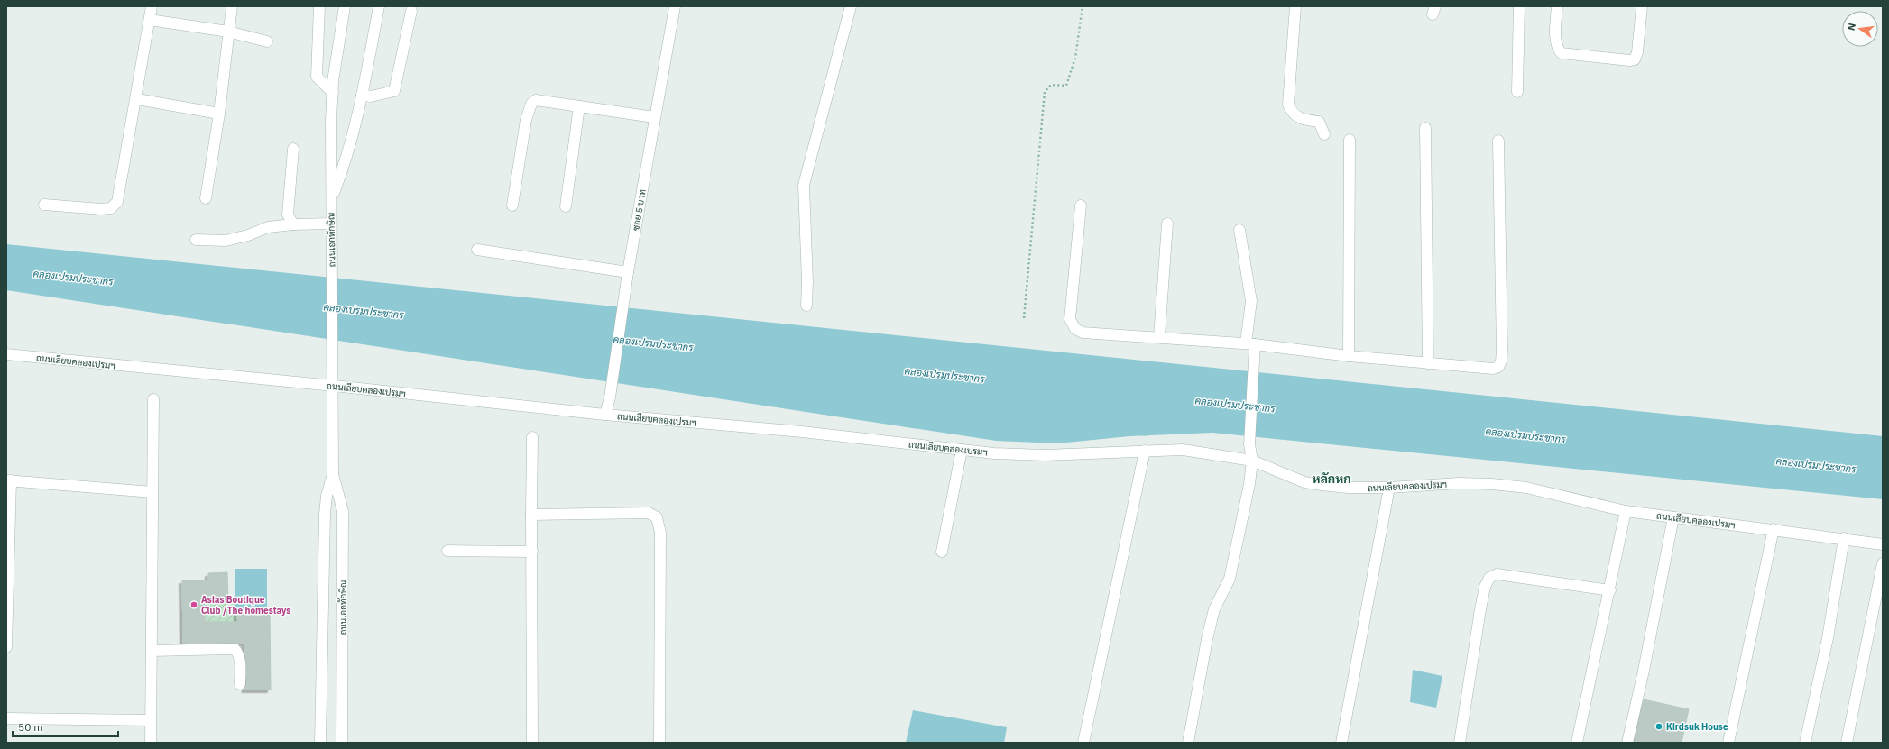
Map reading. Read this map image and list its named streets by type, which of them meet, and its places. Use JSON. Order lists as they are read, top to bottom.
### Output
{
  "streets": {
    "street": ["ซอย 5 บาท", "ถนนเอกทักษิณ", "ถนนเลียบคลองเปรมฯ"]
  },
  "crossings": [
    ["ซอย 5 บาท", "ถนนเลียบคลองเปรมฯ"],
    ["ถนนเอกทักษิณ", "ถนนเลียบคลองเปรมฯ"]
  ],
  "districts": ["หลักหก"],
  "water": ["คลองเปรมประชากร"],
  "places": ["Asias Boutique Club /The homestays", "Kirdsuk House"],
  "scale_bar": "50 m",
  "north": "left"
}
